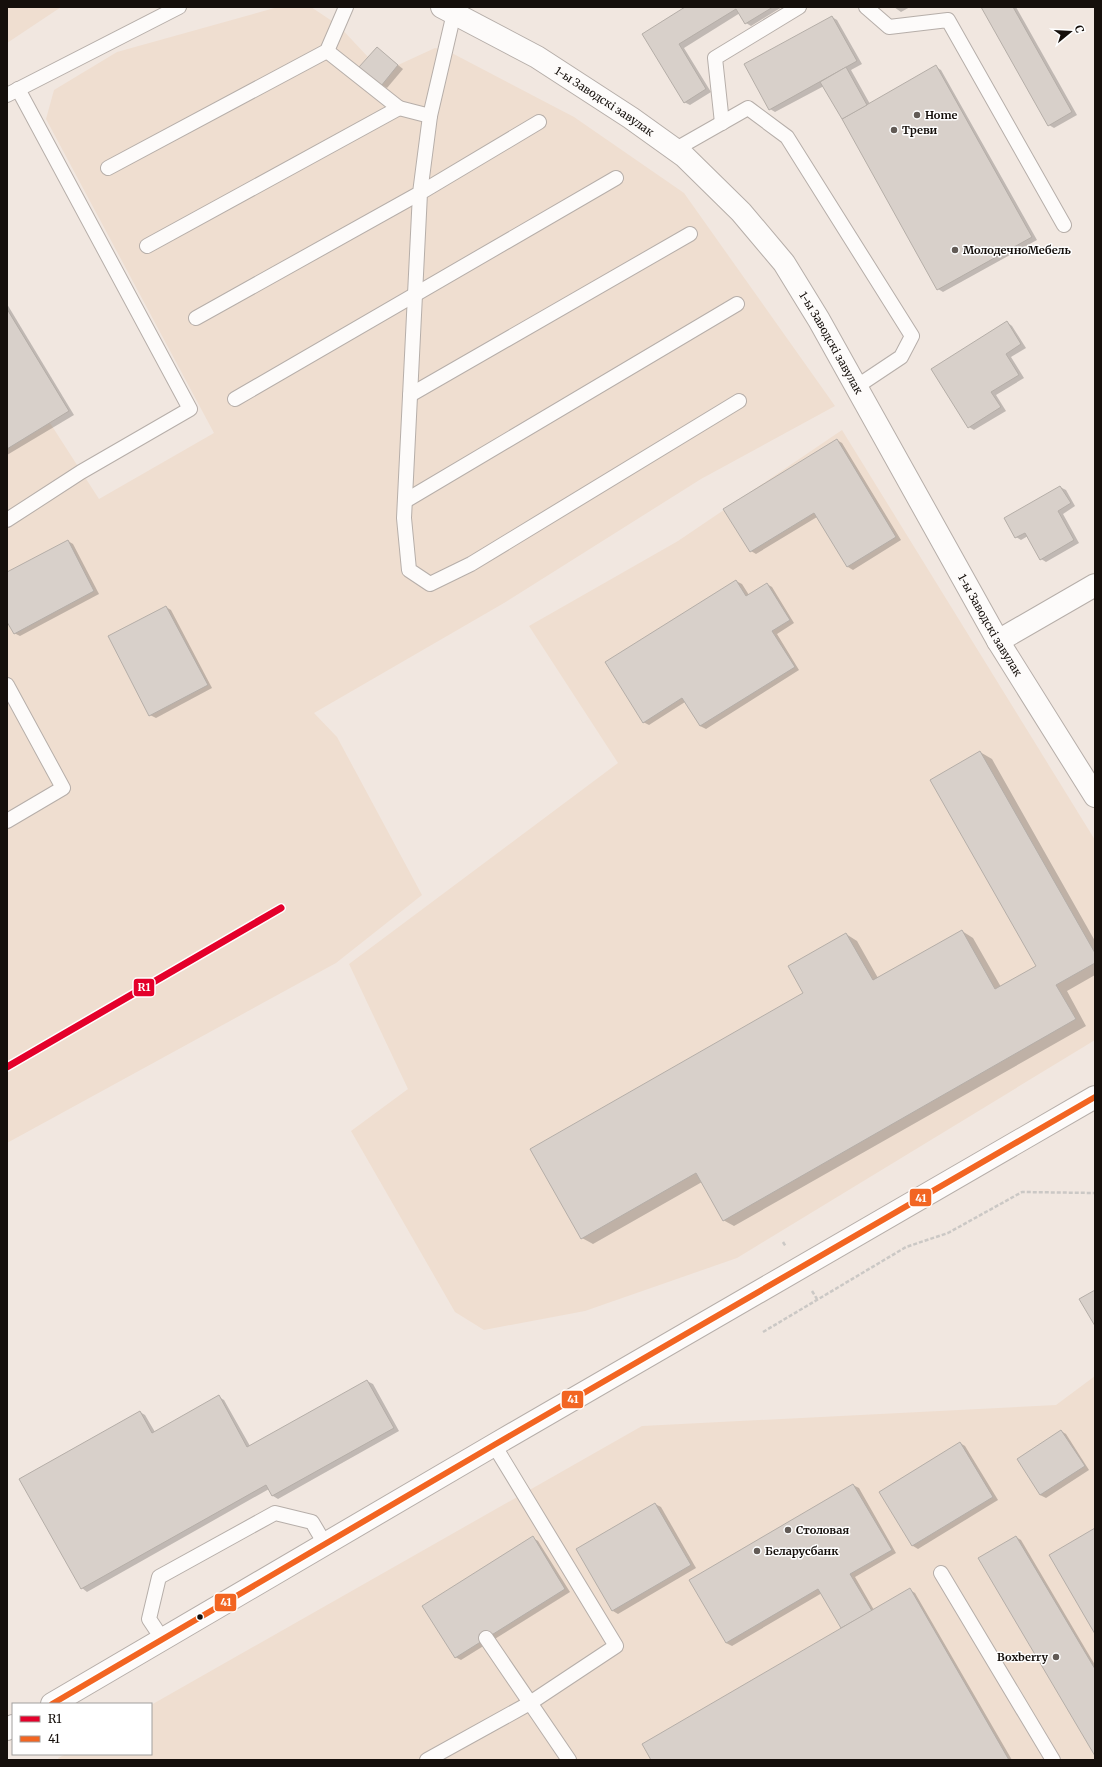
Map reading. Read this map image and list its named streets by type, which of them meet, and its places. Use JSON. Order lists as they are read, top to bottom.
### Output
{
  "streets": {
    "main road": ["1-ы Заводскі завулак"]
  },
  "places": [
    "Home",
    "Треви",
    "МолодечноМебель",
    "Столовая",
    "Беларусбанк",
    "Boxberry"
  ],
  "lines": ["transit line R1", "transit line 41"],
  "legend": ["R1", "41"],
  "north": "right"
}
